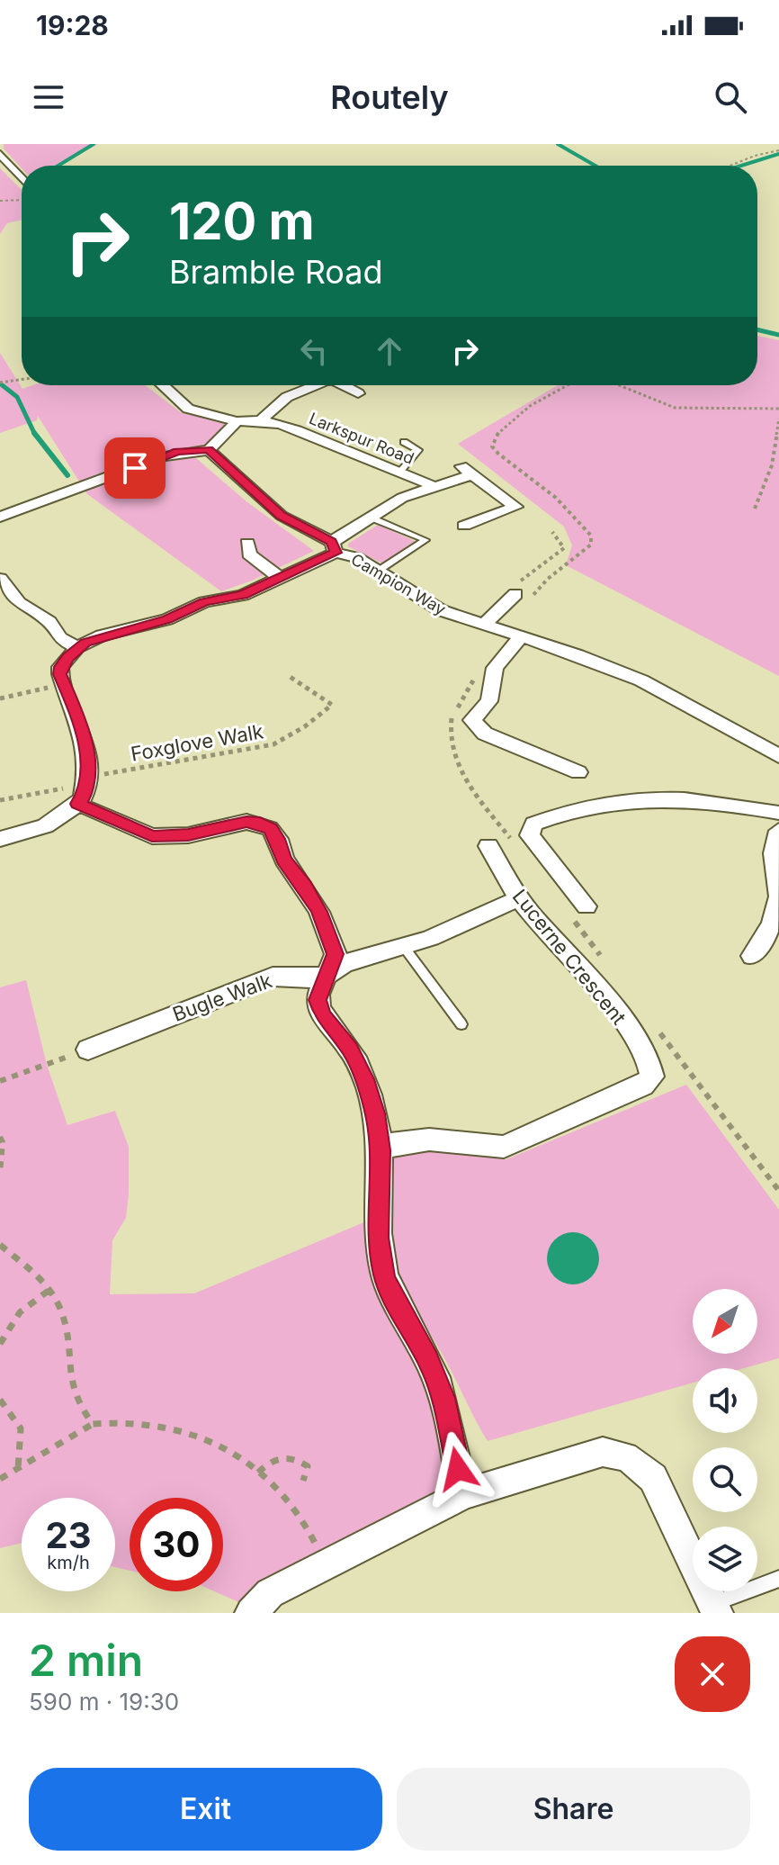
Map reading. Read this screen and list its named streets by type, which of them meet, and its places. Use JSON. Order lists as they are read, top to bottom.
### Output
{
  "streets": {
    "street": [
      "Larkspur Road",
      "Campion Way",
      "Lucerne Crescent",
      "Bugle Walk"
    ],
    "path": ["Foxglove Walk"]
  },
  "crossings": [
    ["Lucerne Crescent", "Bugle Walk"]
  ],
  "north": "bottom left",
  "page": {
    "status": "19:28",
    "header": "Routely",
    "turn": ["120 m", "Bramble Road"],
    "speed": "23 km/h",
    "limit": "30",
    "heading": ["2 min", "590 m · 19:30"],
    "buttons": ["Exit", "Share"]
  }
}
